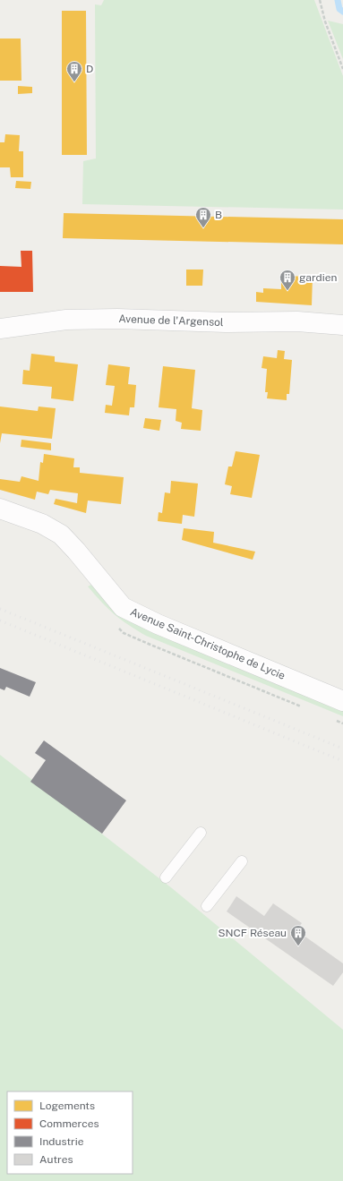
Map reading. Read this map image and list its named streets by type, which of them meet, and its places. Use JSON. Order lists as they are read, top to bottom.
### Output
{
  "streets": {
    "street": ["Avenue de l'Argensol", "Avenue Saint-Christophe de Lycie"]
  },
  "places": {
    "building": [
      "D",
      "B",
      "gardien",
      "SNCF Réseau"
    ]
  },
  "legend": [
    "Logements",
    "Commerces",
    "Industrie",
    "Autres"
  ]
}
